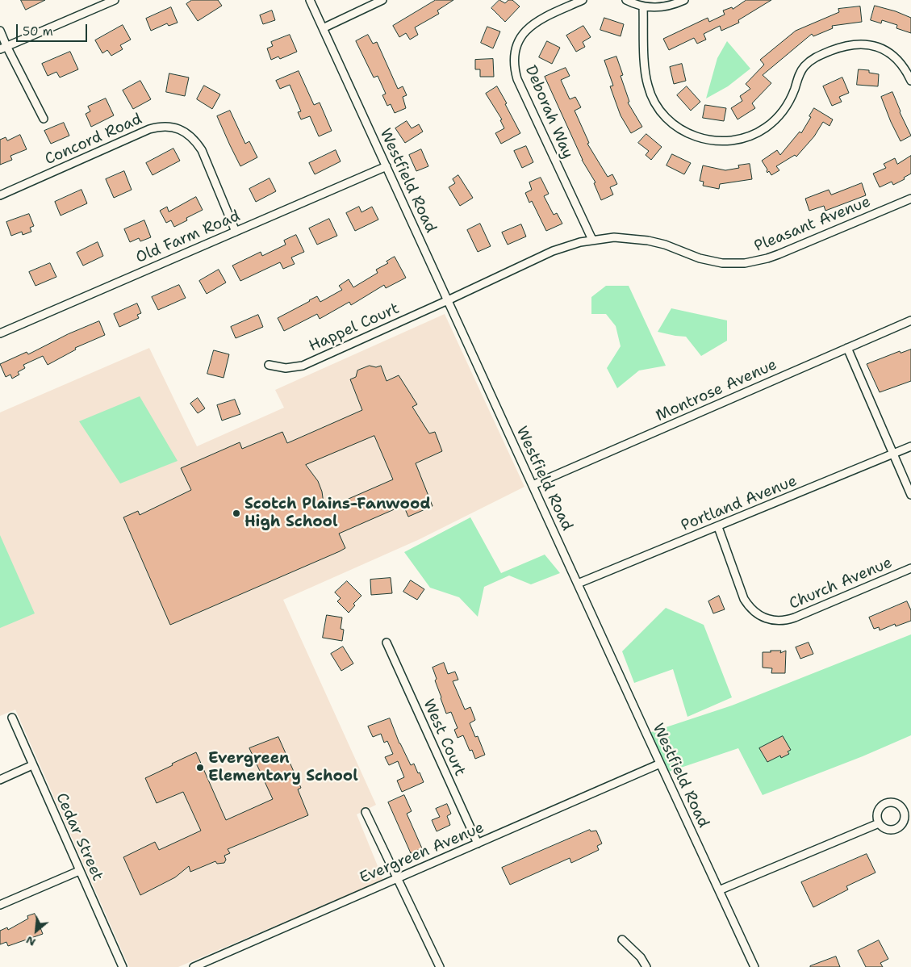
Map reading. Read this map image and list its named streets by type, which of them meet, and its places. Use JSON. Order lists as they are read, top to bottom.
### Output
{
  "streets": {
    "street": [
      "Deborah Way",
      "Concord Road",
      "Westfield Road",
      "Pleasant Avenue",
      "Old Farm Road",
      "Happel Court",
      "Montrose Avenue",
      "Portland Avenue",
      "Church Avenue",
      "West Court",
      "Cedar Street",
      "Evergreen Avenue"
    ]
  },
  "crossings": [
    ["Deborah Way", "Pleasant Avenue"],
    ["Concord Road", "Old Farm Road"],
    ["Westfield Road", "Pleasant Avenue"],
    ["Westfield Road", "Old Farm Road"],
    ["Westfield Road", "Happel Court"],
    ["Westfield Road", "Montrose Avenue"],
    ["Westfield Road", "Portland Avenue"],
    ["Westfield Road", "Evergreen Avenue"],
    ["Pleasant Avenue", "Happel Court"],
    ["Portland Avenue", "Church Avenue"],
    ["West Court", "Evergreen Avenue"]
  ],
  "places": ["Scotch Plains-Fanwood High School", "Evergreen Elementary School"],
  "scale_bar": "50 m",
  "north": "bottom left"
}
